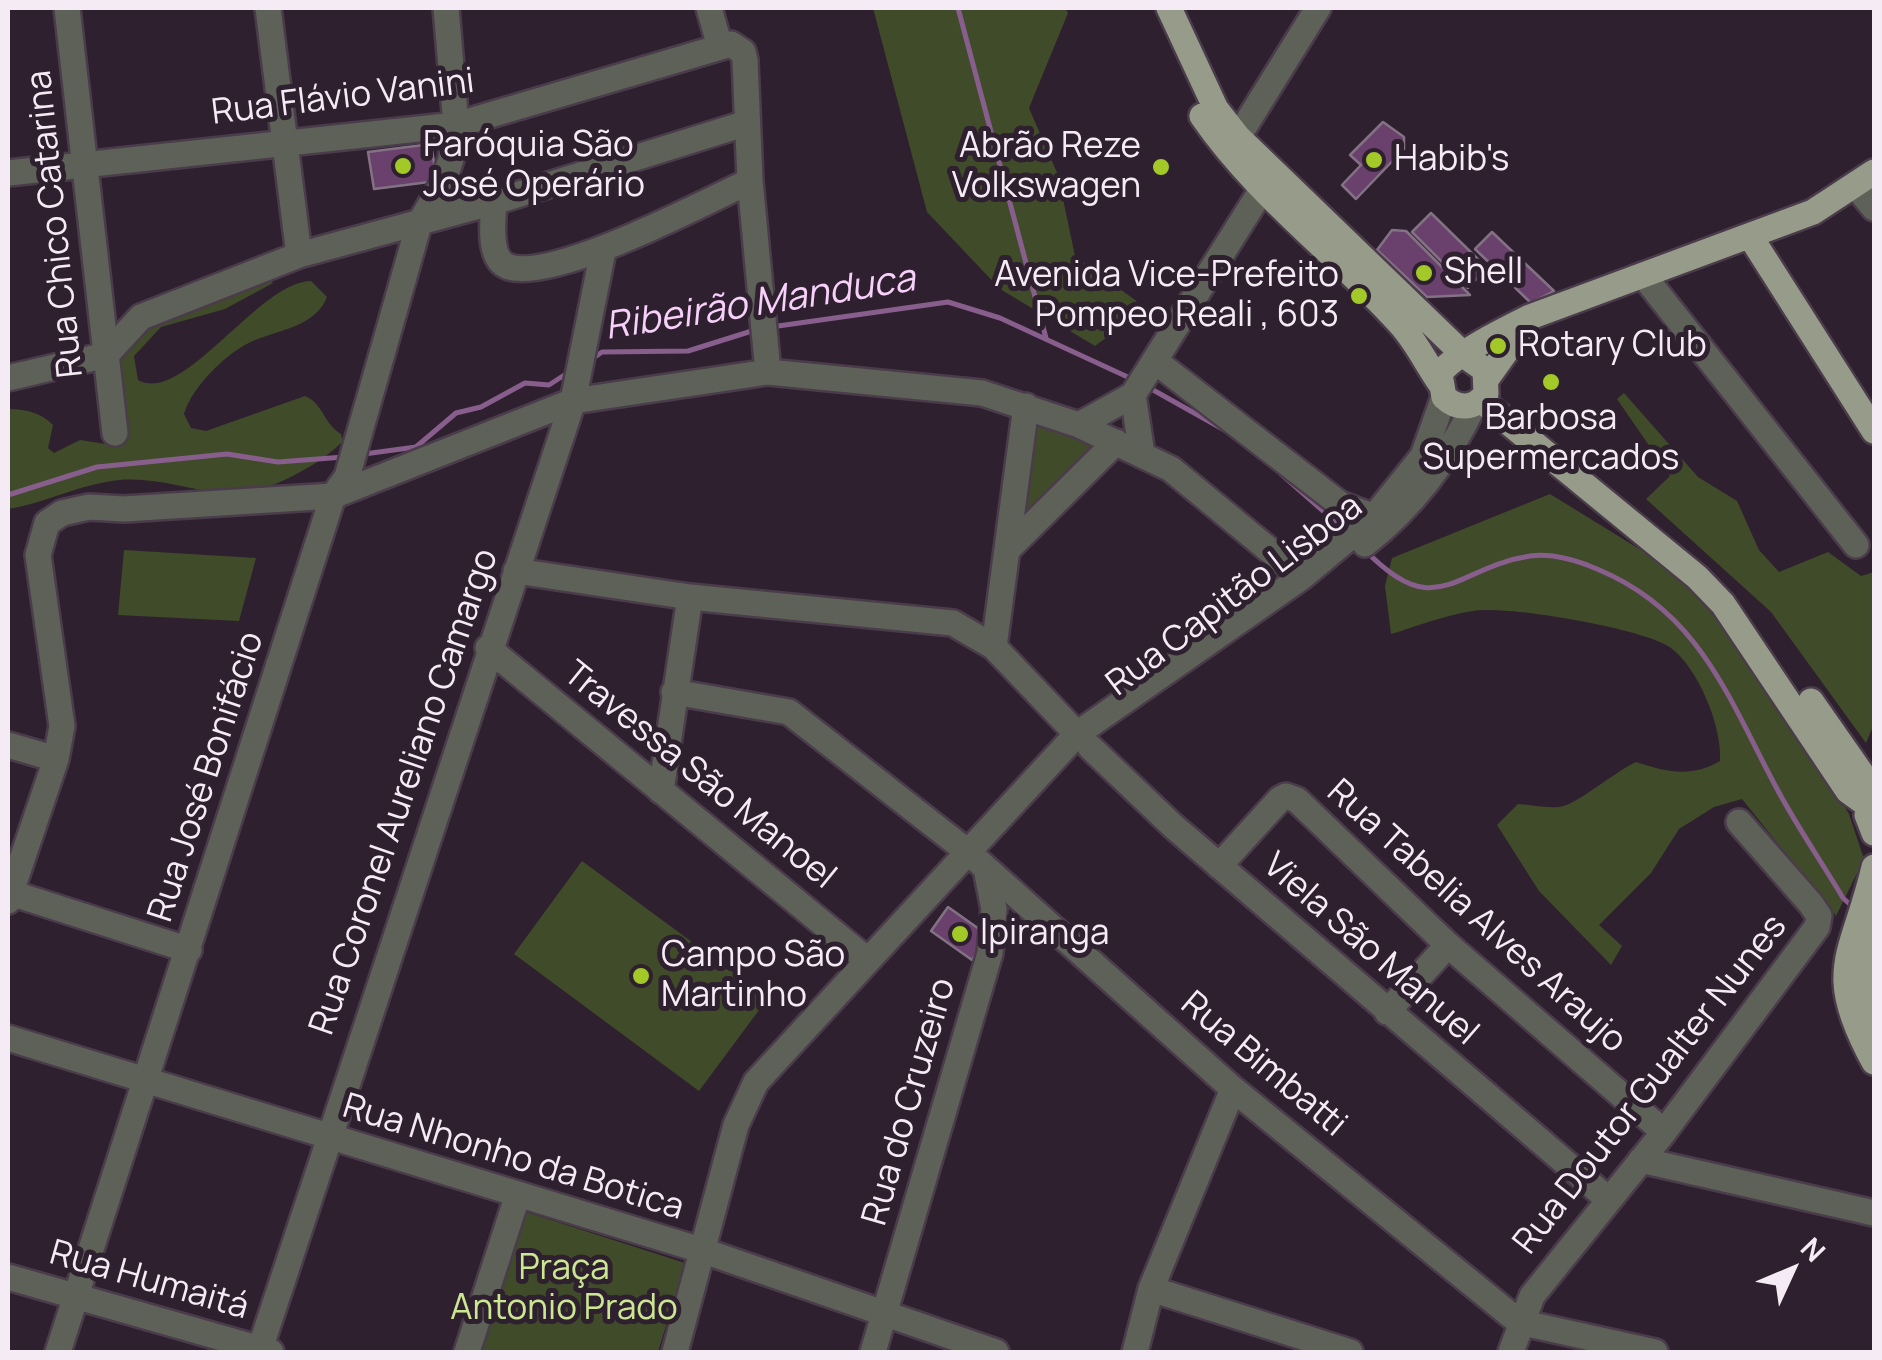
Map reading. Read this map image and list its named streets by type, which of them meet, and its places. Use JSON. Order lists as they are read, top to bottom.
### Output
{
  "streets": {
    "street": [
      "Rua Flávio Vanini",
      "Rua Chico Catarina",
      "Rua Capitão Lisboa",
      "Travessa São Manoel",
      "Rua José Bonifácio",
      "Rua Coronel Aureliano Camargo",
      "Rua Tabelia Alves Araujo",
      "Viela São Manuel",
      "Rua Bimbatti",
      "Rua Doutor Gualter Nunes",
      "Rua do Cruzeiro",
      "Rua Nhonho da Botica",
      "Rua Humaitá"
    ]
  },
  "crossings": [
    ["Rua Flávio Vanini", "Rua Chico Catarina"],
    ["Rua Flávio Vanini", "Rua José Bonifácio"],
    ["Rua Capitão Lisboa", "Travessa São Manoel"],
    ["Rua Capitão Lisboa", "Viela São Manuel"],
    ["Rua Capitão Lisboa", "Rua Bimbatti"],
    ["Rua Capitão Lisboa", "Rua do Cruzeiro"],
    ["Rua Capitão Lisboa", "Rua Nhonho da Botica"],
    ["Travessa São Manoel", "Rua Coronel Aureliano Camargo"],
    ["Rua José Bonifácio", "Rua Nhonho da Botica"],
    ["Rua José Bonifácio", "Rua Humaitá"],
    ["Rua Coronel Aureliano Camargo", "Viela São Manuel"],
    ["Rua Coronel Aureliano Camargo", "Rua Nhonho da Botica"],
    ["Rua Coronel Aureliano Camargo", "Rua Humaitá"],
    ["Rua Tabelia Alves Araujo", "Viela São Manuel"],
    ["Rua Tabelia Alves Araujo", "Rua Doutor Gualter Nunes"],
    ["Viela São Manuel", "Rua Doutor Gualter Nunes"],
    ["Rua Bimbatti", "Rua Doutor Gualter Nunes"],
    ["Rua Bimbatti", "Rua do Cruzeiro"],
    ["Rua do Cruzeiro", "Rua Nhonho da Botica"]
  ],
  "water": ["Ribeirão Manduca"],
  "parks": ["Praça Antonio Prado"],
  "places": [
    "Habib's",
    "Paróquia São José Operário",
    "Abrão Reze Volkswagen",
    "Shell",
    "Avenida Vice-Prefeito Pompeo Reali , 603",
    "Rotary Club",
    "Barbosa Supermercados",
    "Ipiranga",
    "Campo São Martinho"
  ],
  "north": "top right"
}
